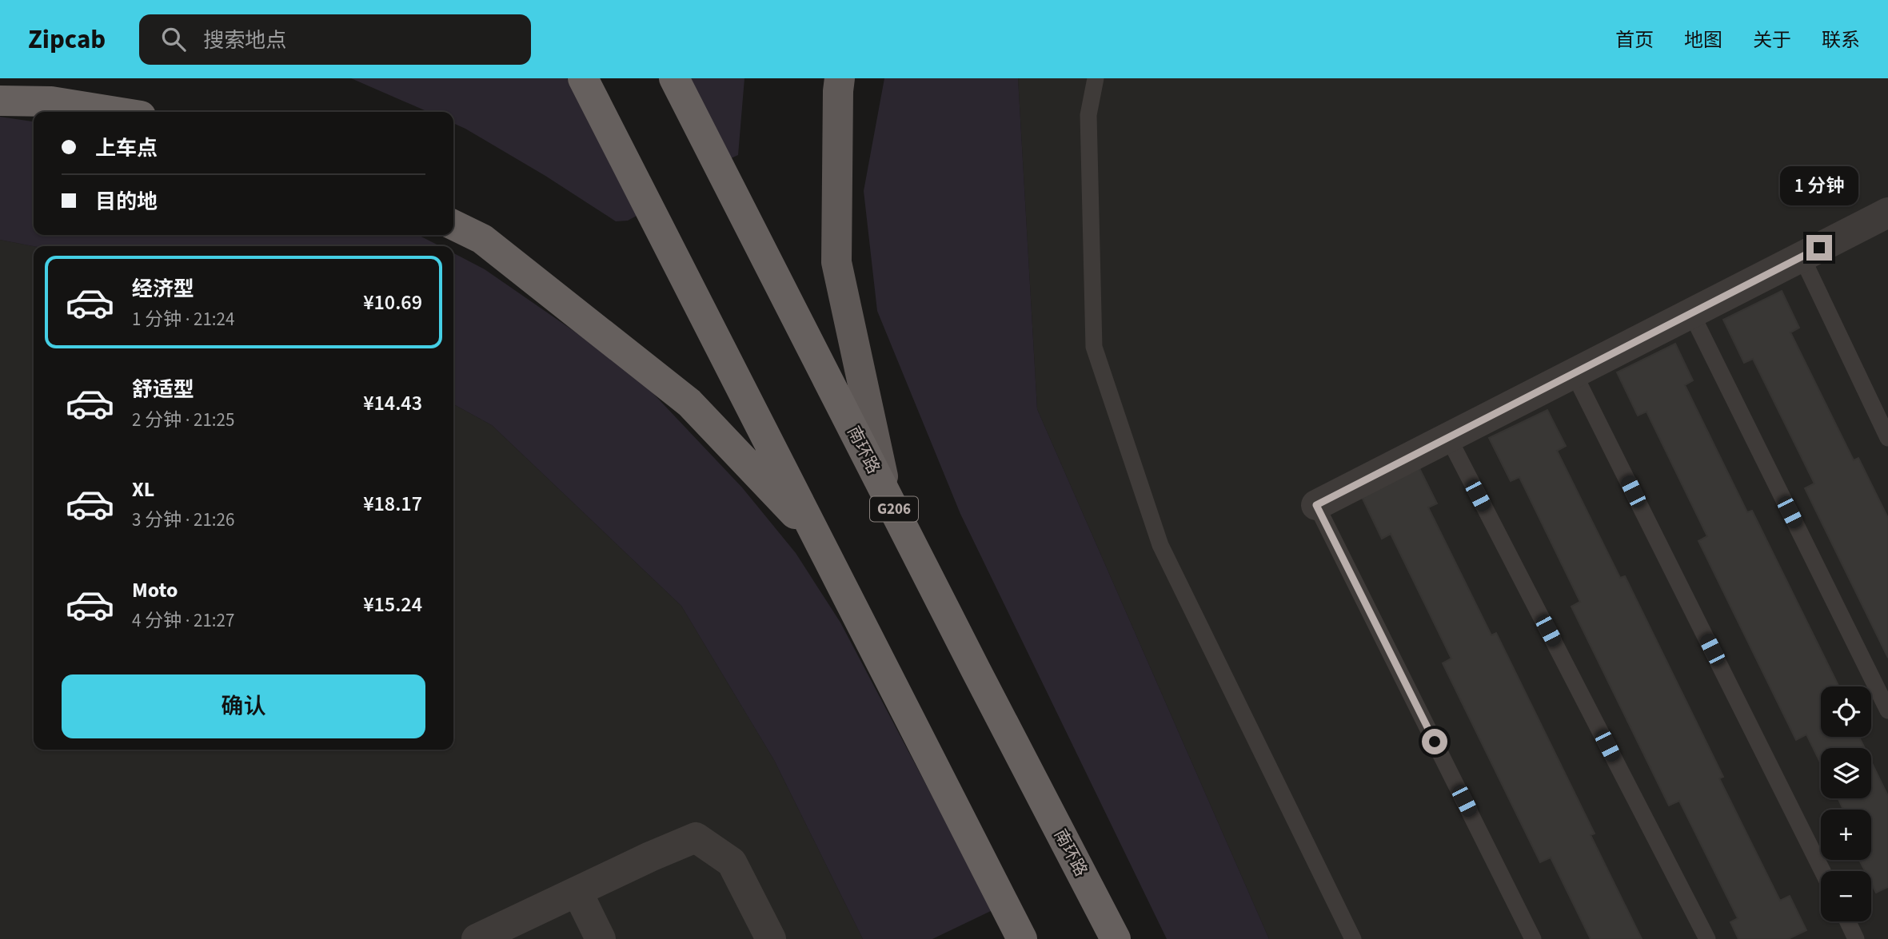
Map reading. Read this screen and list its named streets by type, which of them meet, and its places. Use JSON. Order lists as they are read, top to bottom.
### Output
{
  "streets": {
    "highway": ["南环路", "G206"]
  },
  "page": {
    "header": "Zipcab",
    "search": "搜索地点",
    "nav": [
      "首页",
      "地图",
      "关于",
      "联系"
    ],
    "banner": ["上车点", "目的地"],
    "bubble": "1 分钟",
    "list": [
      {
        "name": "经济型",
        "note": "1 分钟 · 21:24",
        "value": "¥10.69"
      },
      {
        "name": "舒适型",
        "note": "2 分钟 · 21:25",
        "value": "¥14.43"
      },
      {
        "name": "XL",
        "note": "3 分钟 · 21:26",
        "value": "¥18.17"
      },
      {
        "name": "Moto",
        "note": "4 分钟 · 21:27",
        "value": "¥15.24"
      }
    ],
    "buttons": "确认",
    "map_buttons": ["+", "−"]
  }
}
